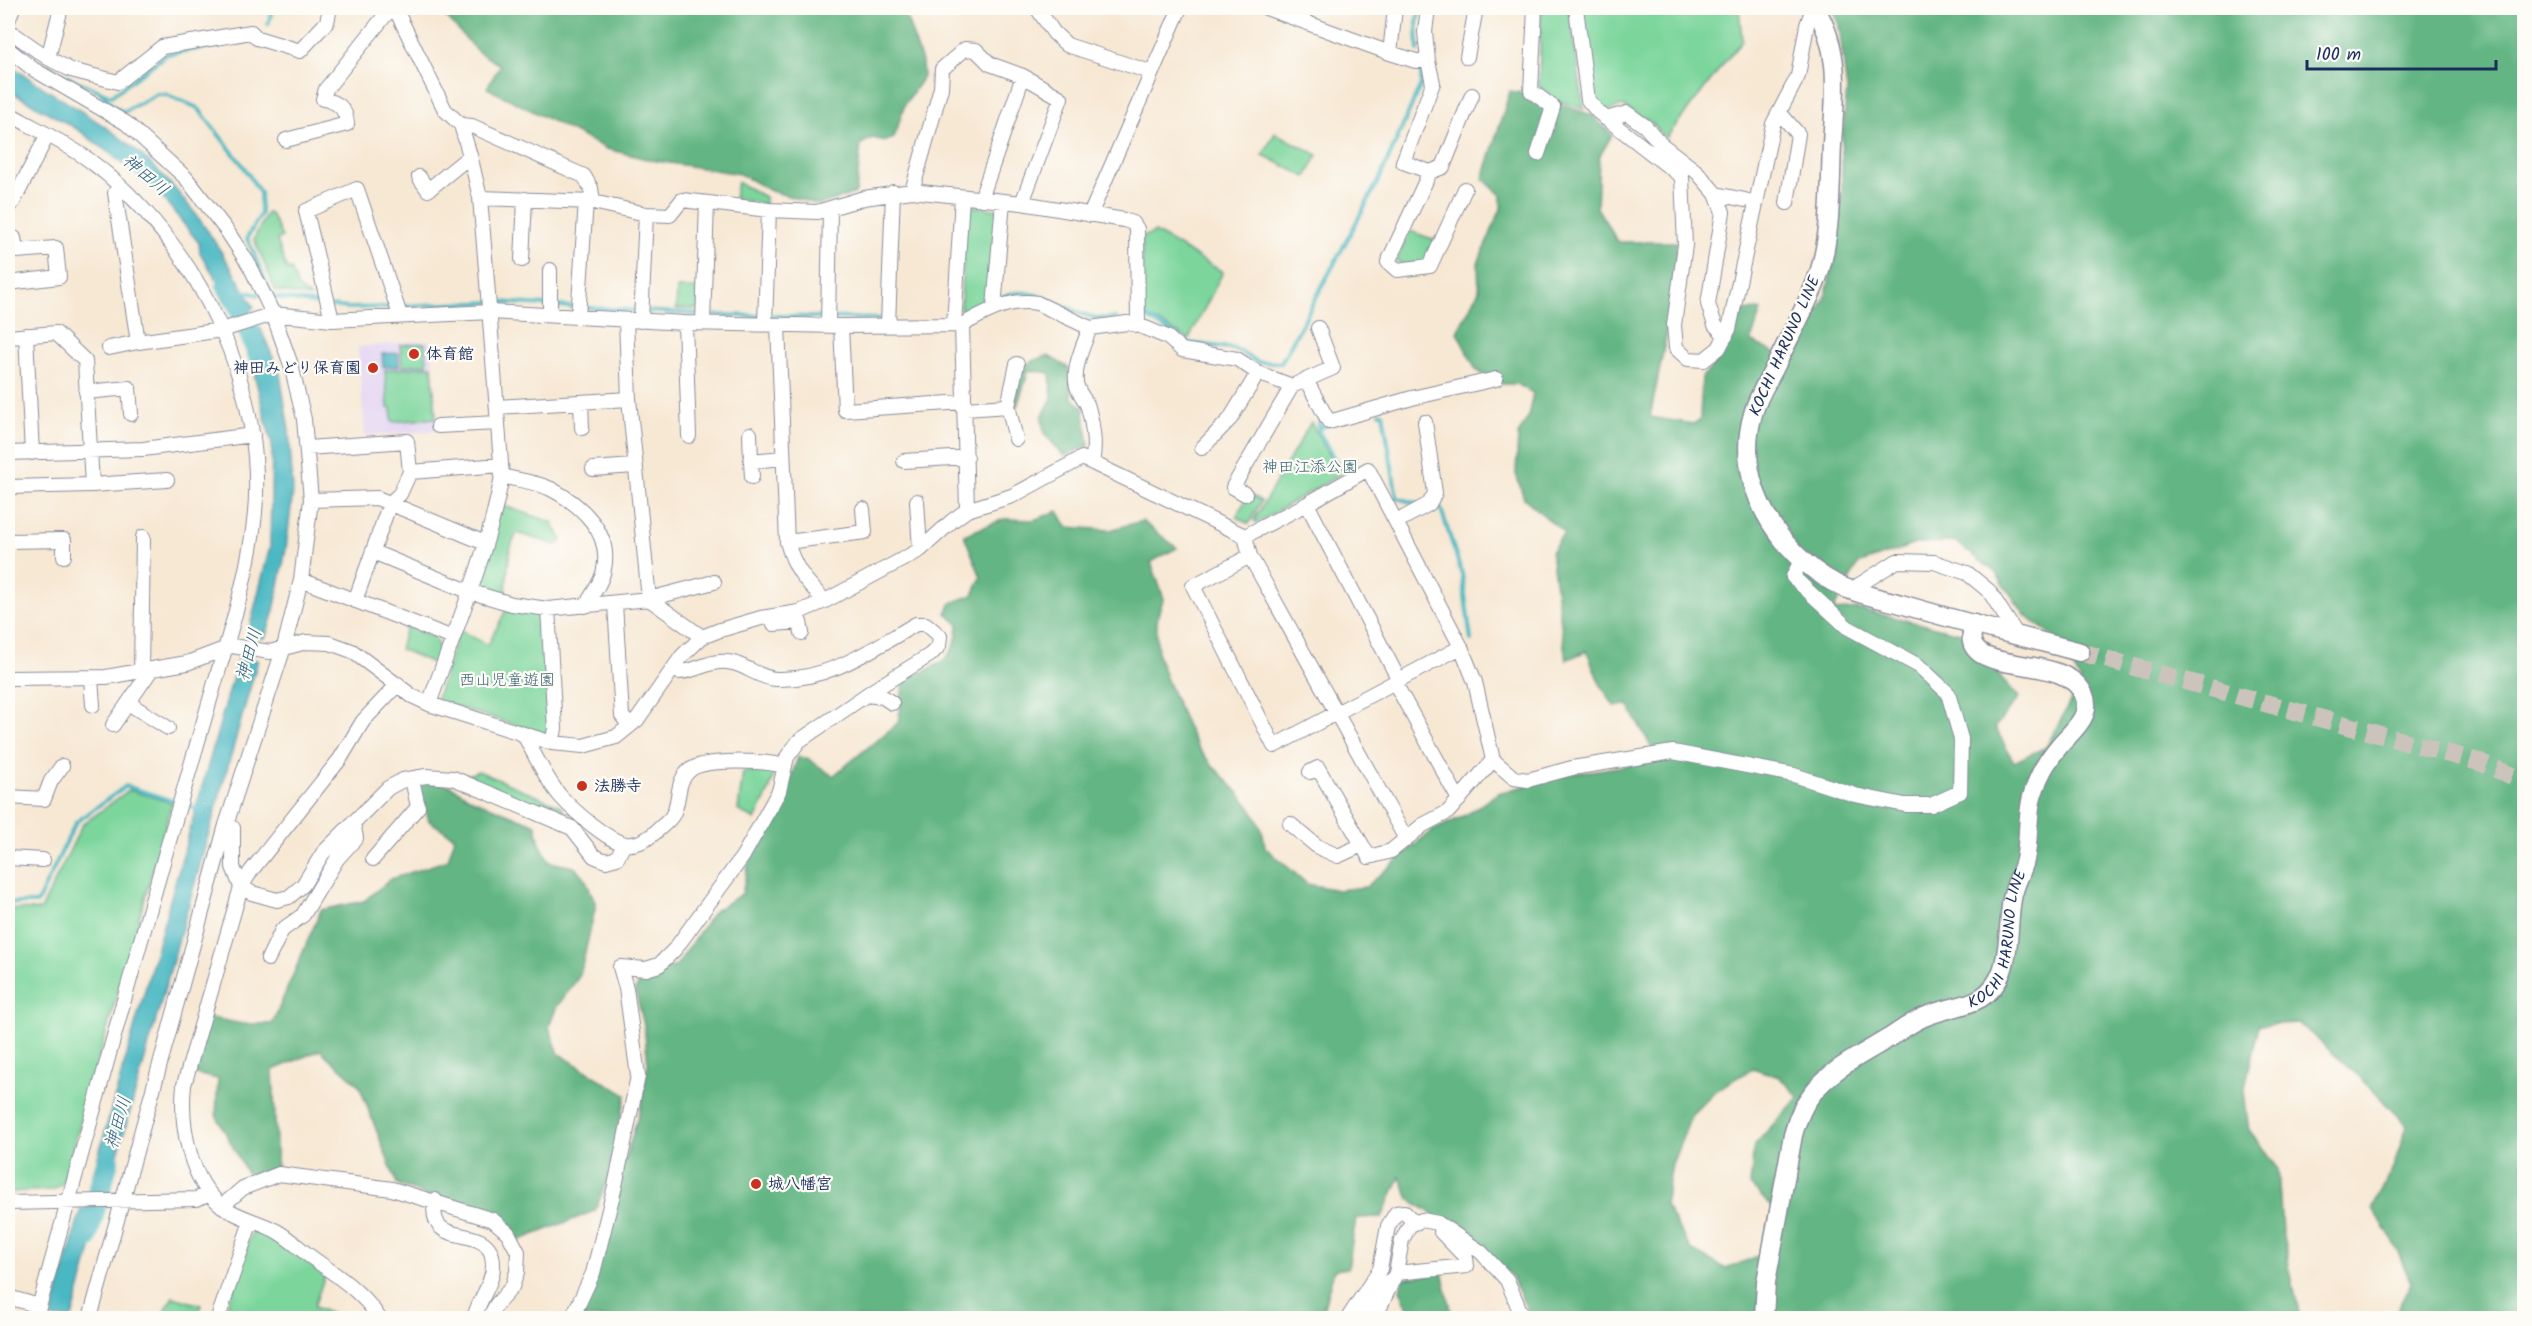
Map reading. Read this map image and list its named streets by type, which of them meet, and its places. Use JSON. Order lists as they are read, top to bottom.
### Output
{
  "streets": {
    "main road": ["KOCHI HARUNO LINE"]
  },
  "water": ["神田川"],
  "parks": ["神田江添公園", "西山児童遊園"],
  "places": [
    "体育館",
    "神田みどり保育園",
    "法勝寺",
    "城八幡宮"
  ],
  "scale_bar": "100 m"
}
